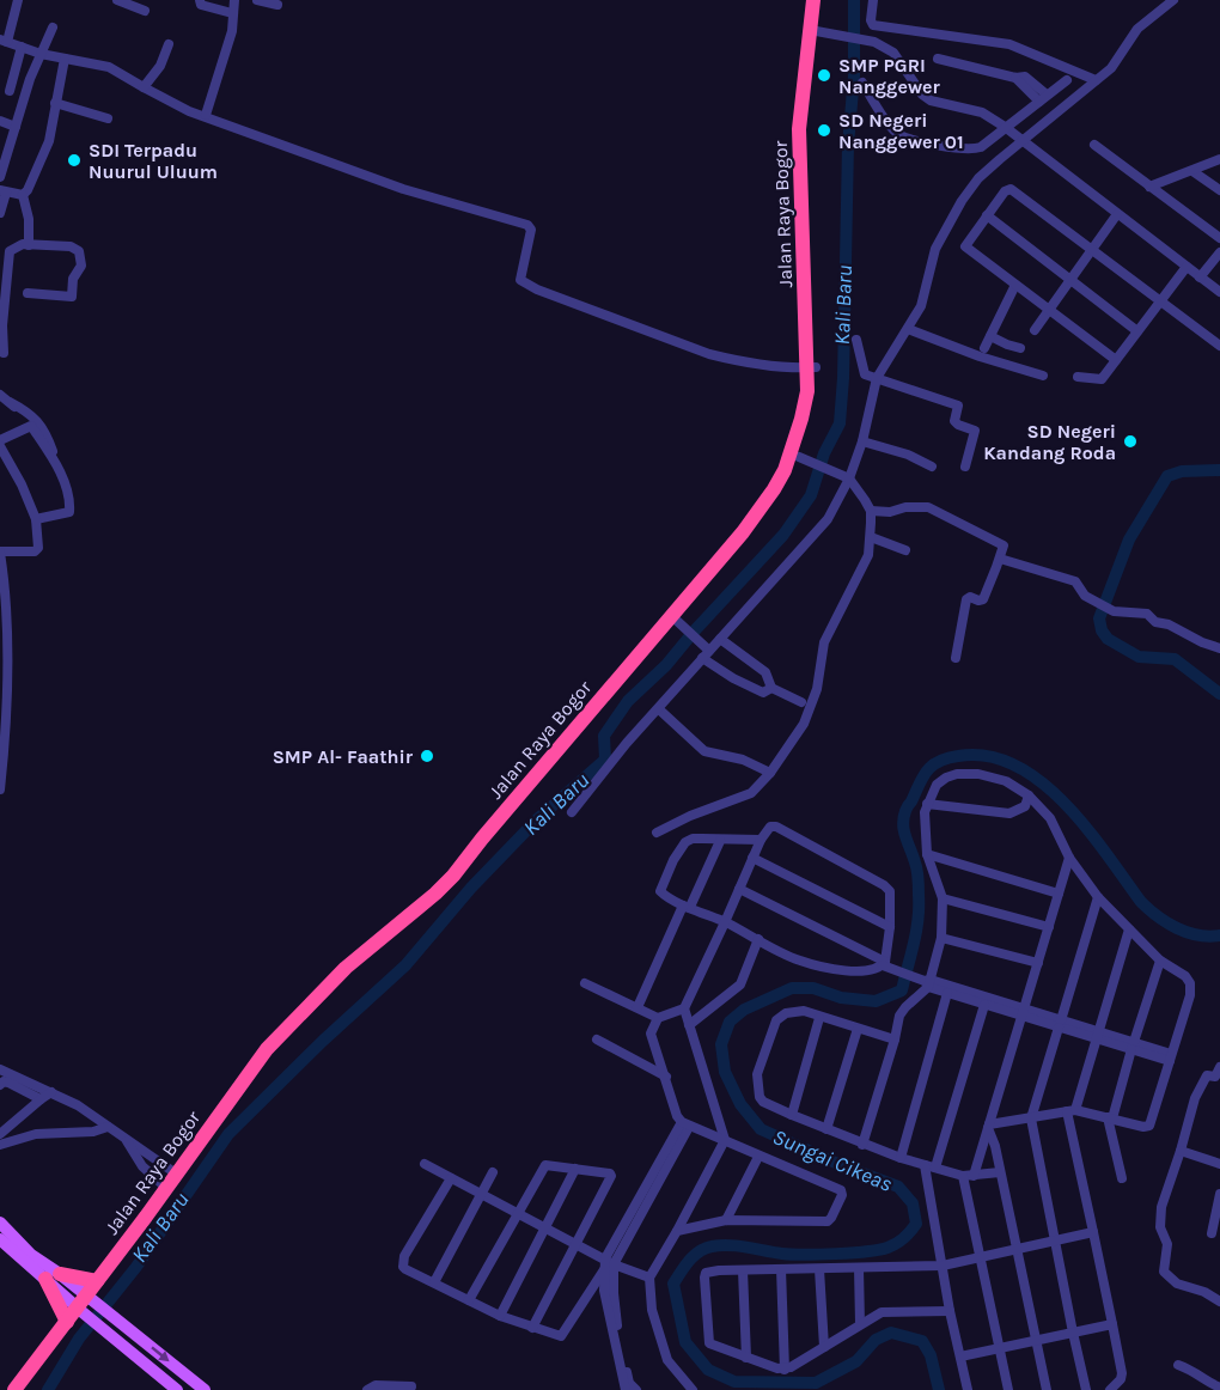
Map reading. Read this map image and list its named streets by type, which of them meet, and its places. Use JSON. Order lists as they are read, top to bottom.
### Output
{
  "streets": {
    "highway": ["Jalan Raya Bogor"]
  },
  "water": ["Kali Baru", "Sungai Cikeas"],
  "places": [
    "SMP PGRI Nanggewer",
    "SD Negeri Nanggewer 01",
    "SDI Terpadu Nuurul Uluum",
    "SD Negeri Kandang Roda",
    "SMP Al- Faathir"
  ]
}
